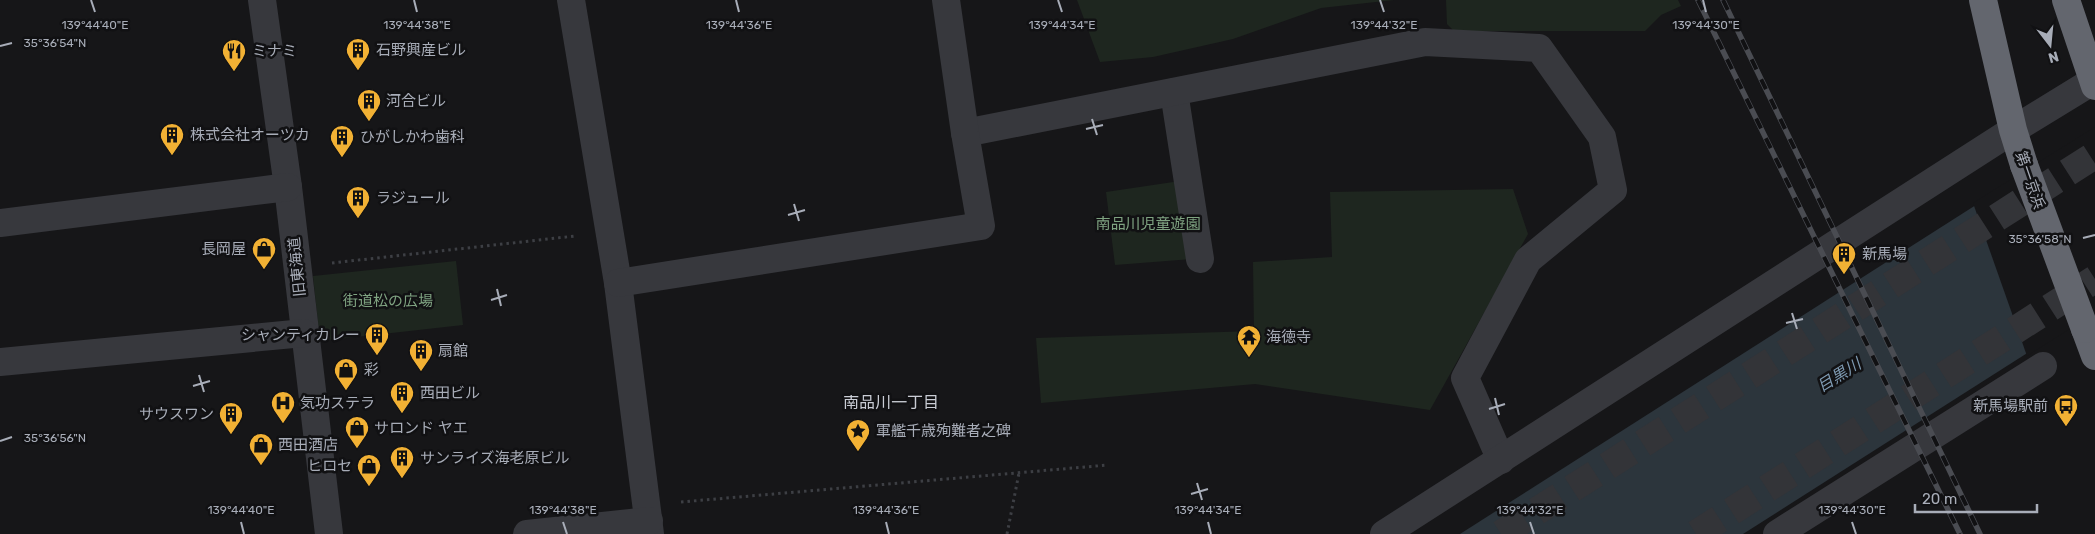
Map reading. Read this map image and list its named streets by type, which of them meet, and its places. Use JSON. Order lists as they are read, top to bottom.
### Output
{
  "streets": {
    "highway": ["第一京浜"],
    "street": ["旧東海道"]
  },
  "districts": ["南品川一丁目"],
  "water": ["目黒川"],
  "parks": ["南品川児童遊園", "街道松の広場"],
  "places": {
    "building": [
      "石野興産ビル",
      "河合ビル",
      "株式会社オーツカ",
      "ひがしかわ歯科",
      "ラジュール",
      "新馬場",
      "シャンティカレー",
      "扇館",
      "西田ビル",
      "サウスワン",
      "サンライズ海老原ビル"
    ],
    "restaurant": ["ミナミ"],
    "shop": [
      "長岡屋",
      "彩",
      "サロンド ヤエ",
      "西田酒店",
      "ヒロセ"
    ],
    "temple": ["海徳寺"],
    "hospital": ["気功ステラ"],
    "bus stop": ["新馬場駅前"],
    "place": ["軍艦千歳殉難者之碑"]
  },
  "scale_bar": "20 m",
  "north": "bottom",
  "coordinates": [
    "139°44'40\"E",
    "139°44'38\"E",
    "139°44'36\"E",
    "139°44'34\"E",
    "139°44'32\"E",
    "139°44'30\"E",
    "35°36'54\"N",
    "35°36'58\"N",
    "35°36'56\"N"
  ]
}
